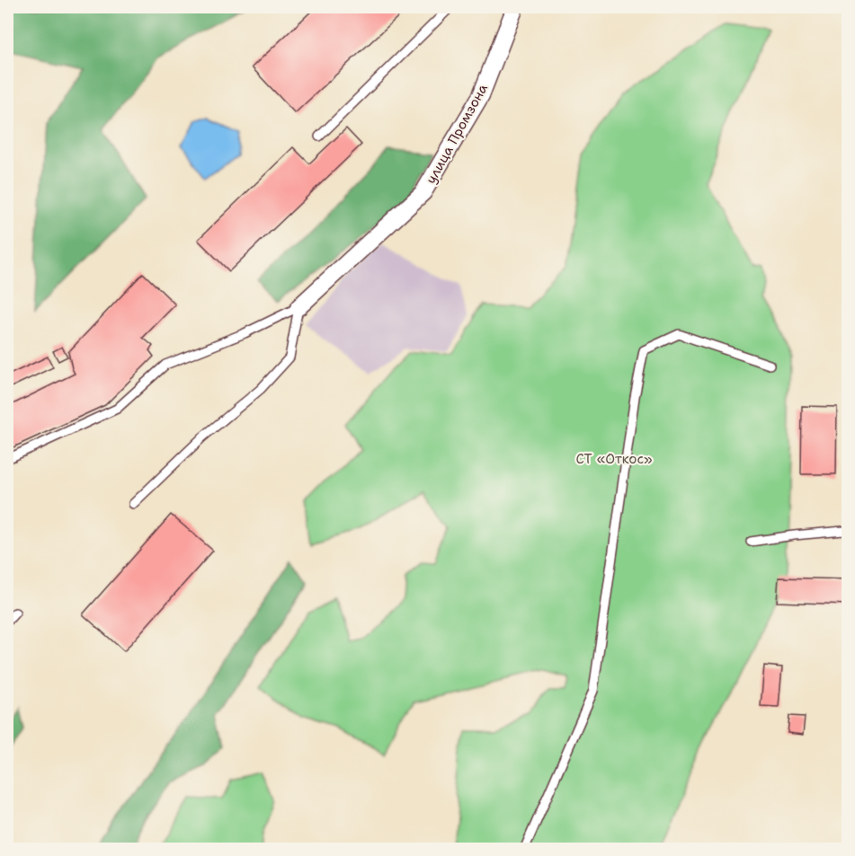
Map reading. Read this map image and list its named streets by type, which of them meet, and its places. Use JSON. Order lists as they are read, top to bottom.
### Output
{
  "streets": {
    "street": ["улица Промзона"]
  },
  "parks": ["СТ «Откос»"]
}
